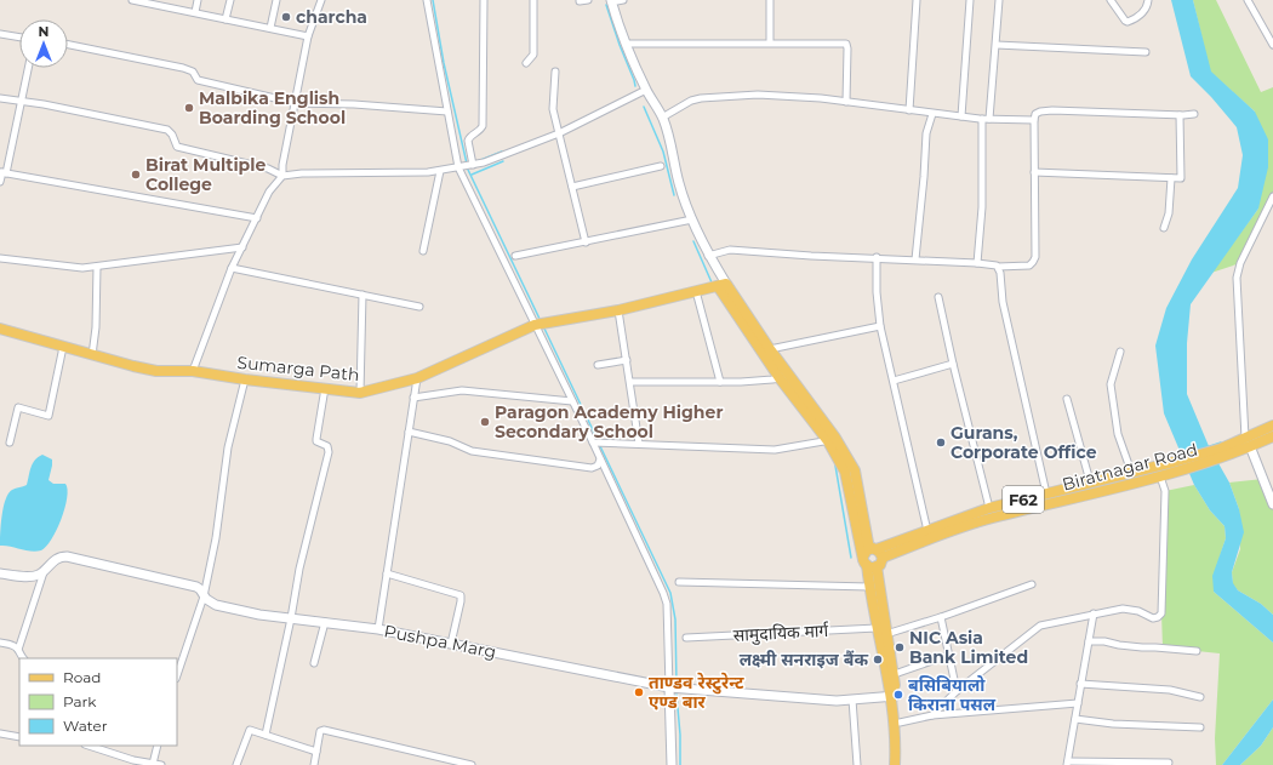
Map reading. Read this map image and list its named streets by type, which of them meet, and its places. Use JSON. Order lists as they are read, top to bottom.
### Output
{
  "streets": {
    "main road": ["Sumarga Path", "Biratnagar Road", "F62"],
    "street": ["सामुदायिक मार्ग", "Pushpa Marg"]
  },
  "places": [
    "charcha",
    "Malbika English Boarding School",
    "Birat Multiple College",
    "Paragon Academy Higher Secondary School",
    "Gurans, Corporate Office",
    "NIC Asia Bank Limited",
    "लक्ष्मी सनराइज बैंक",
    "ताण्डव रेस्टुरेन्ट एण्ड बार",
    "बसिबियालो किराना पसल"
  ],
  "legend": ["Road", "Park", "Water"],
  "north": "top"
}
